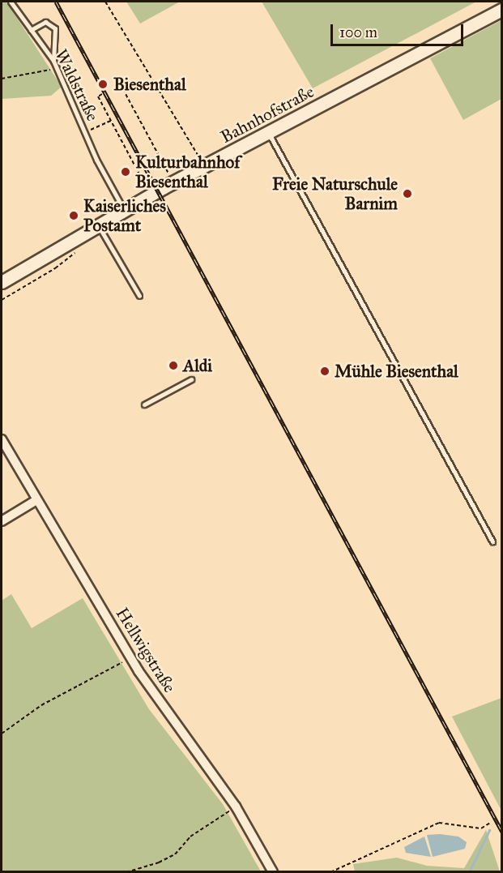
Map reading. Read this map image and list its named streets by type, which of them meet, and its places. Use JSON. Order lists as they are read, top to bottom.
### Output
{
  "streets": {
    "main road": ["Bahnhofstraße"],
    "street": ["Hellwigstraße"],
    "lane": ["Waldstraße"]
  },
  "crossings": [
    ["Waldstraße", "Bahnhofstraße"]
  ],
  "places": [
    "Biesenthal",
    "Kulturbahnhof Biesenthal",
    "Freie Naturschule Barnim",
    "Kaiserliches Postamt",
    "Aldi",
    "Mühle Biesenthal"
  ],
  "scale_bar": "100 m"
}
